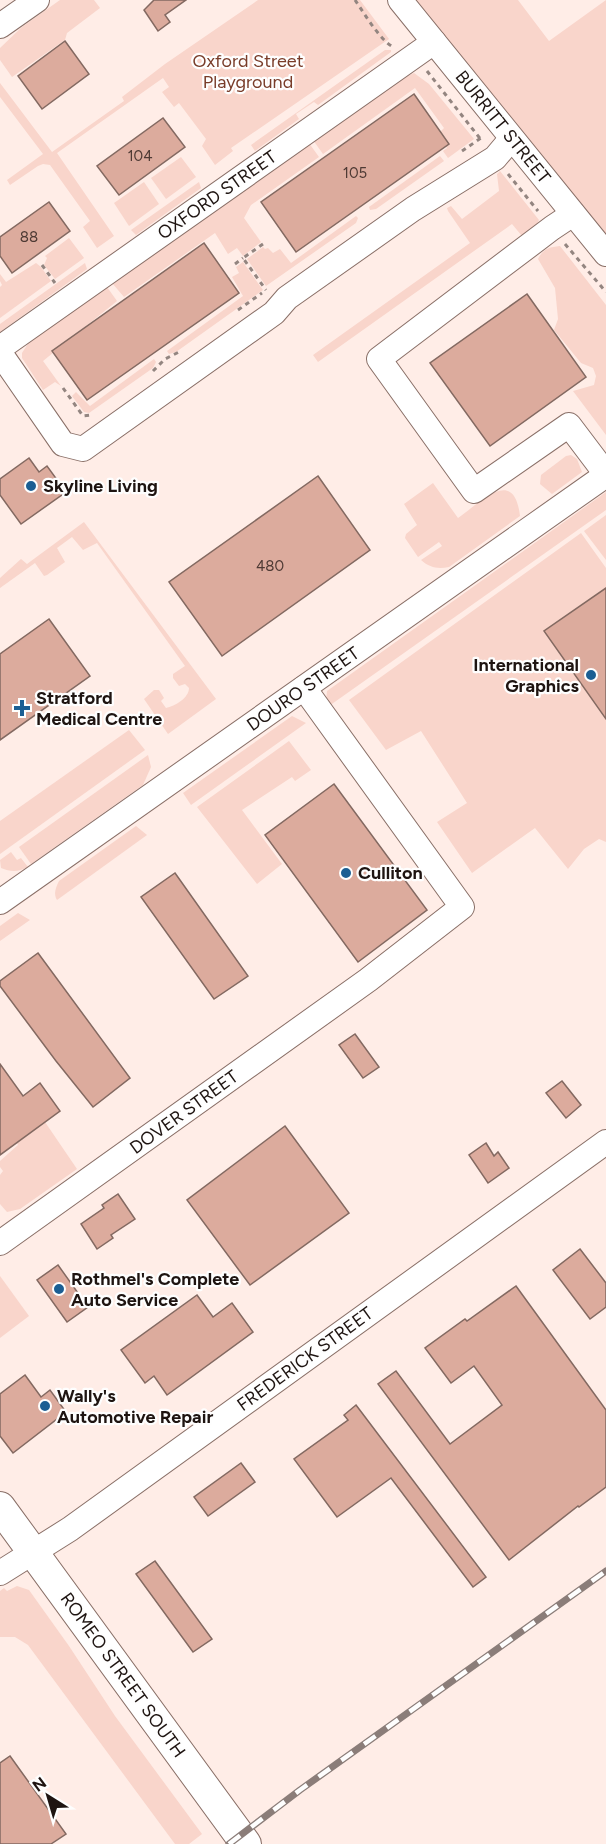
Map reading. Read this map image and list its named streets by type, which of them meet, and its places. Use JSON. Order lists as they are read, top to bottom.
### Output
{
  "streets": {
    "main road": ["ROMEO STREET SOUTH"],
    "street": [
      "BURRITT STREET",
      "OXFORD STREET",
      "DOURO STREET",
      "DOVER STREET",
      "FREDERICK STREET"
    ]
  },
  "crossings": [
    ["BURRITT STREET", "OXFORD STREET"],
    ["DOURO STREET", "DOVER STREET"],
    ["FREDERICK STREET", "ROMEO STREET SOUTH"]
  ],
  "parks": ["Oxford Street Playground"],
  "places": {
    "other": [
      "Skyline Living",
      "International Graphics",
      "Culliton",
      "Rothmel's Complete Auto Service",
      "Wally's Automotive Repair"
    ],
    "health": ["Stratford Medical Centre"]
  },
  "house_numbers": [
    "104",
    "105",
    "88",
    "480"
  ],
  "north": "top left"
}
